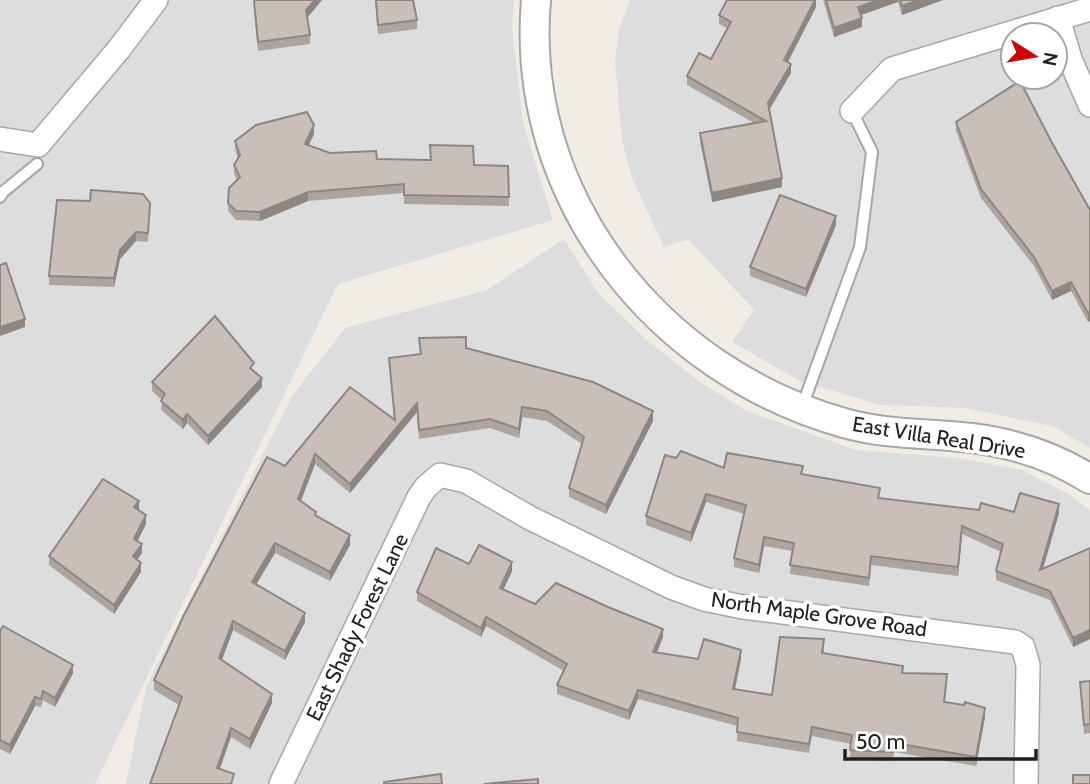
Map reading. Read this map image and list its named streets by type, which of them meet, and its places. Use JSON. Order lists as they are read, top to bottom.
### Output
{
  "streets": {
    "street": ["East Villa Real Drive", "North Maple Grove Road", "East Shady Forest Lane"]
  },
  "crossings": [
    ["North Maple Grove Road", "East Shady Forest Lane"]
  ],
  "scale_bar": "50 m",
  "north": "right"
}
